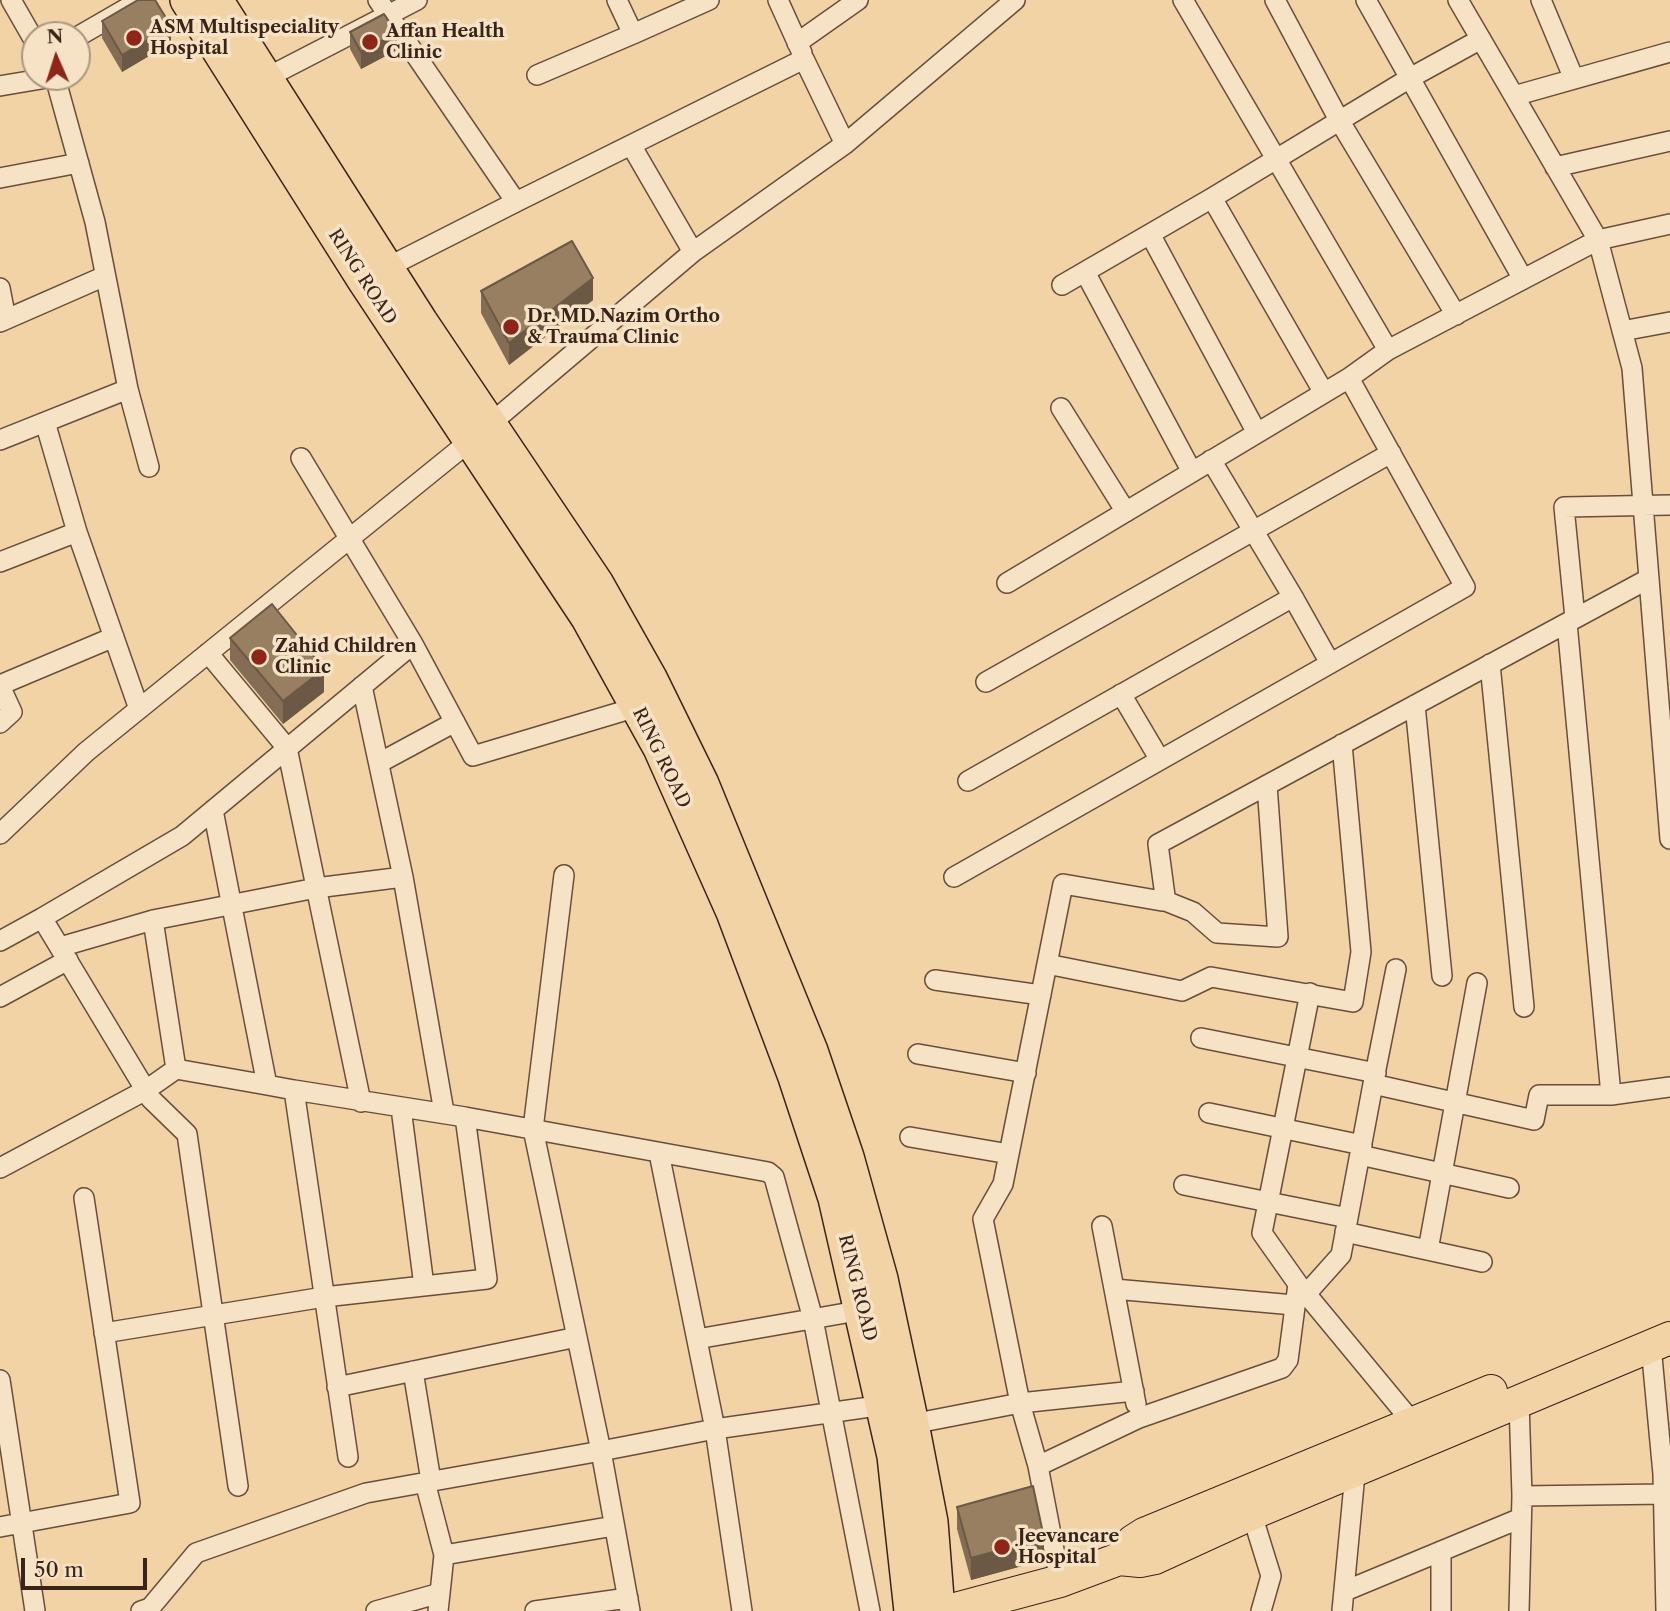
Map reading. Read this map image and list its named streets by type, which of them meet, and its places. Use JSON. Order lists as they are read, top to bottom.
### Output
{
  "streets": {
    "highway": ["RING ROAD"]
  },
  "places": [
    "ASM Multispeciality Hospital",
    "Affan Health Clinic",
    "Dr. MD.Nazim Ortho & Trauma Clinic",
    "Zahid Children Clinic",
    "Jeevancare Hospital"
  ],
  "scale_bar": "50 m",
  "north": "top"
}
